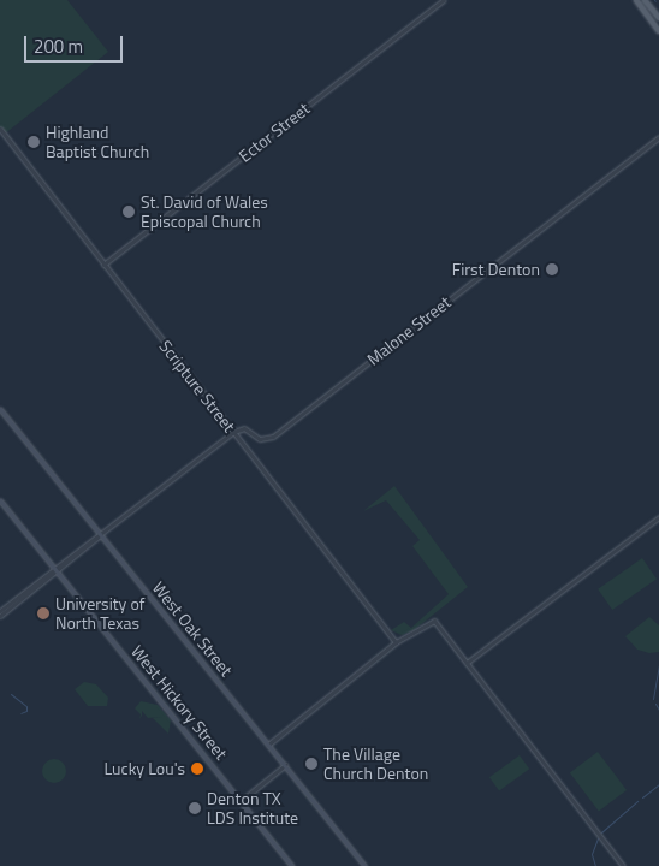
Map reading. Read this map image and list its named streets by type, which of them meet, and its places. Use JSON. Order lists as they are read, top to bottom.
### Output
{
  "streets": {
    "main road": ["West Oak Street", "West Hickory Street"],
    "street": ["Ector Street", "Malone Street", "Scripture Street"]
  },
  "crossings": [
    ["Ector Street", "Scripture Street"],
    ["Malone Street", "Scripture Street"]
  ],
  "places": [
    "Highland Baptist Church",
    "St. David of Wales Episcopal Church",
    "First Denton",
    "University of North Texas",
    "The Village Church Denton",
    "Lucky Lou's",
    "Denton TX LDS Institute"
  ],
  "scale_bar": "200 m"
}
